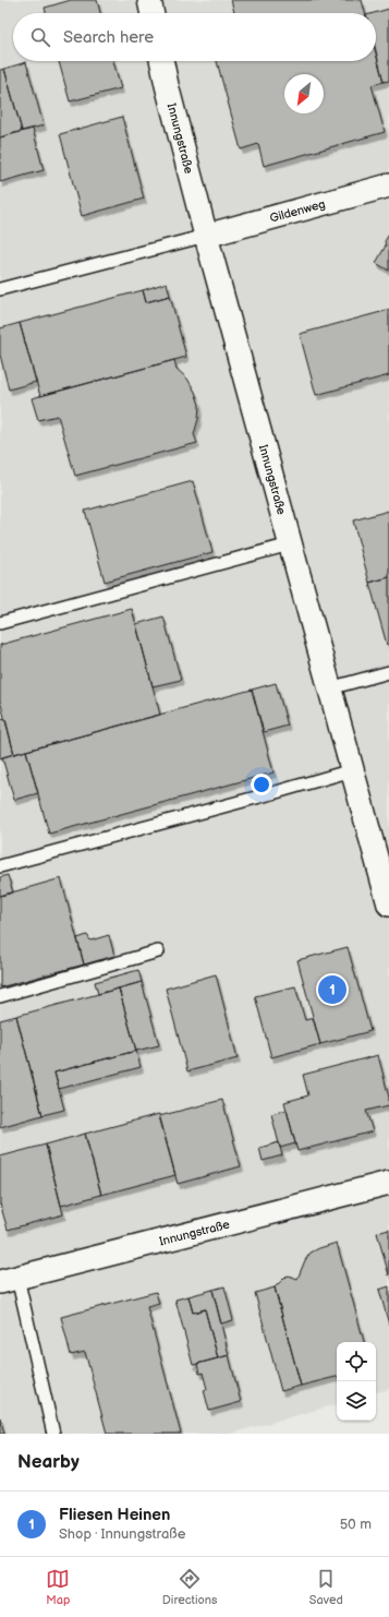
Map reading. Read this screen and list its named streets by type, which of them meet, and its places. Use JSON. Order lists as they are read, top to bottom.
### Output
{
  "streets": {
    "street": ["Innungstraße", "Gildenweg"]
  },
  "crossings": [
    ["Innungstraße", "Gildenweg"]
  ],
  "north": "bottom left",
  "page": {
    "search": "Search here",
    "pins": "1",
    "heading": "Nearby",
    "list": [
      {
        "mark": "1",
        "name": "Fliesen Heinen",
        "note": "Shop · Innungstraße",
        "value": "50 m"
      }
    ],
    "nav": ["Map", "Directions", "Saved"]
  }
}
